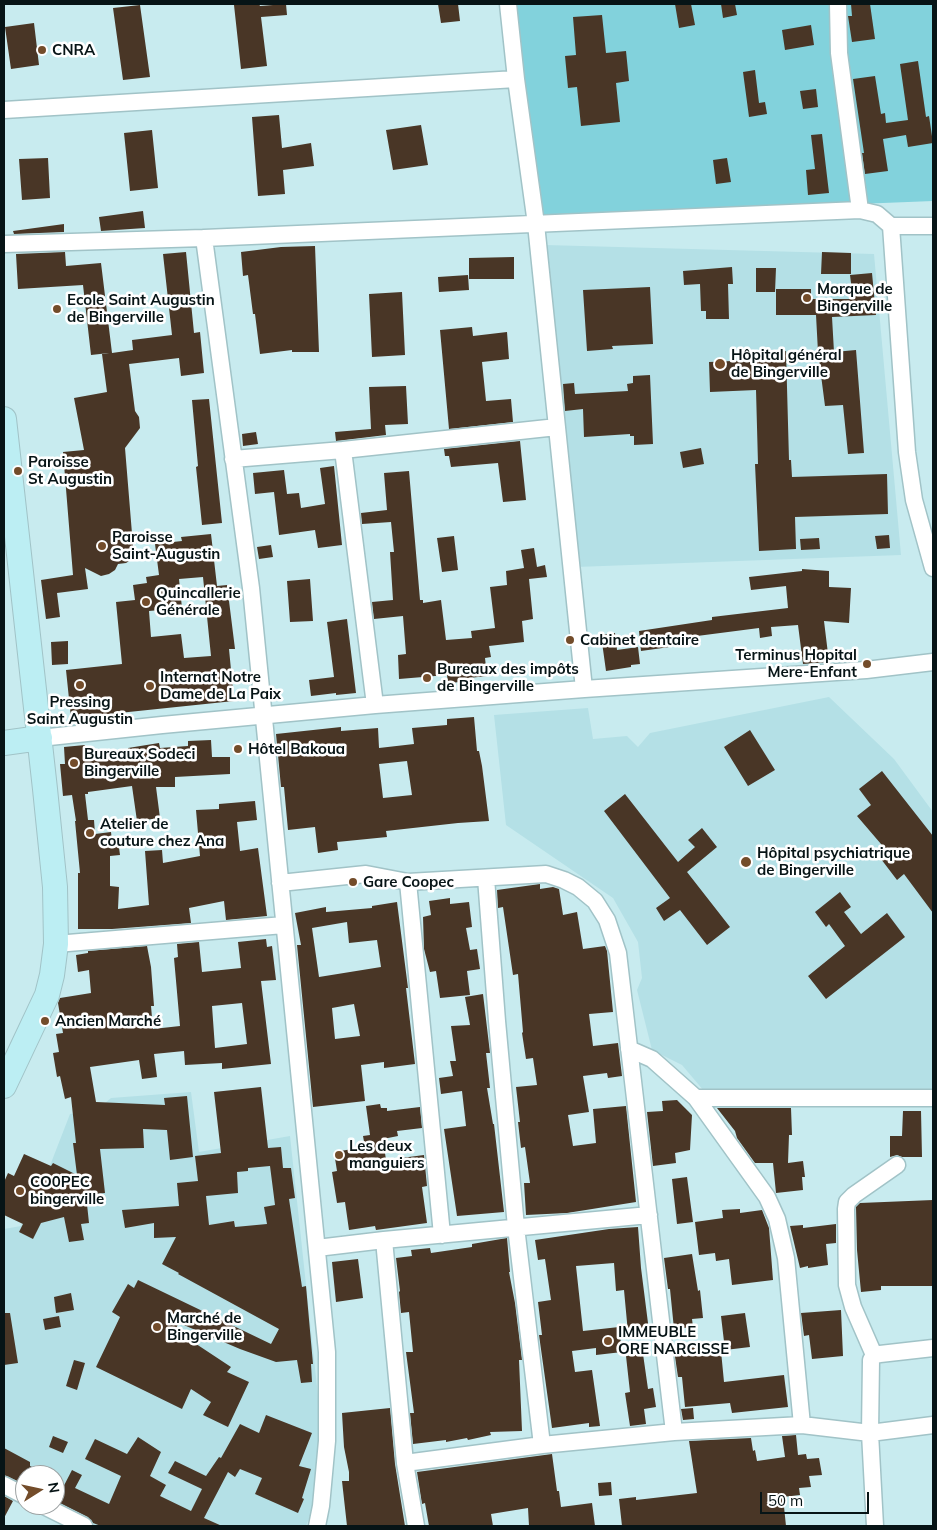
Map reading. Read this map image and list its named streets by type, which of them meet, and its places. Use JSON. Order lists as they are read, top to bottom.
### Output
{
  "places": [
    "CNRA",
    "Morque de Bingerville",
    "Ecole Saint Augustin de Bingerville",
    "Hôpital général de Bingerville",
    "Paroisse St Augustin",
    "Paroisse Saint-Augustin",
    "Quincallerie Générale",
    "Cabinet dentaire",
    "Terminus Hopital Mere-Enfant",
    "Bureaux des impôts de Bingerville",
    "Pressing Saint Augustin",
    "Internat Notre Dame de La Paix",
    "Hôtel Bakoua",
    "Bureaux Sodeci Bingerville",
    "Atelier de couture chez Ana",
    "Hôpital psychiatrique de Bingerville",
    "Gare Coopec",
    "Ancien Marché",
    "Les deux manguiers",
    "CO0PEC bingerville",
    "Marché de Bingerville",
    "IMMEUBLE ORE NARCISSE"
  ],
  "scale_bar": "50 m",
  "north": "right"
}
